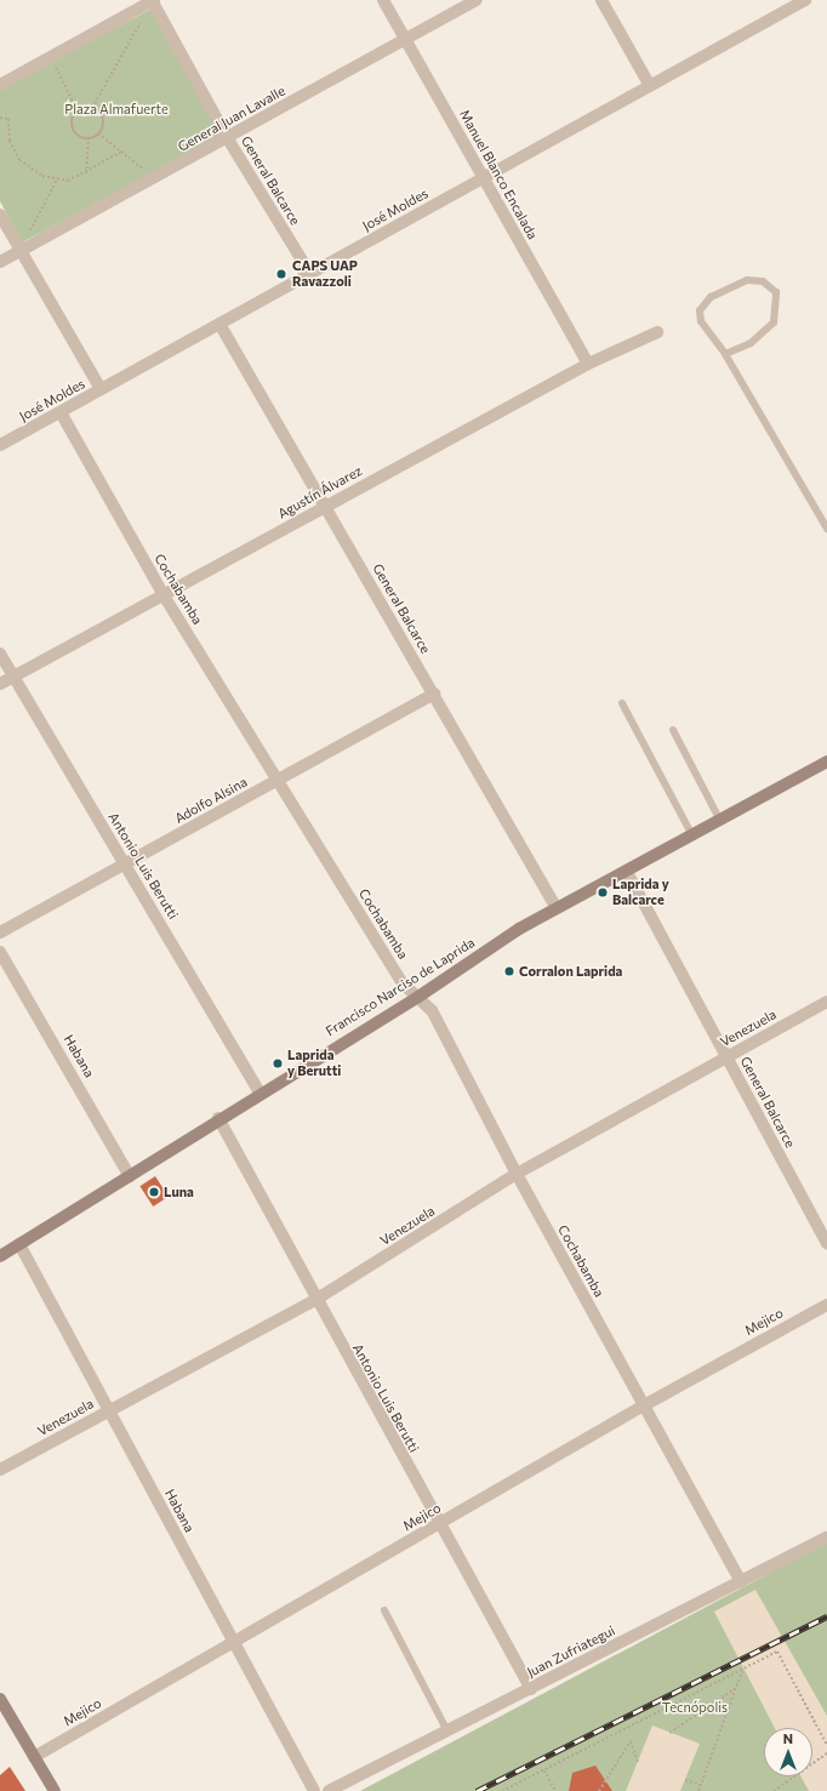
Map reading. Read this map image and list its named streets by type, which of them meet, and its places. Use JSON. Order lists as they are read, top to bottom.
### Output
{
  "streets": {
    "main road": ["Francisco Narciso de Laprida"],
    "street": [
      "General Juan Lavalle",
      "Manuel Blanco Encalada",
      "General Balcarce",
      "José Moldes",
      "Agustín Álvarez",
      "Cochabamba",
      "Adolfo Alsina",
      "Antonio Luis Berutti",
      "Venezuela",
      "Habana",
      "Mejico",
      "Juan Zufriategui"
    ]
  },
  "crossings": [
    ["General Juan Lavalle", "Manuel Blanco Encalada"],
    ["General Juan Lavalle", "General Balcarce"],
    ["Manuel Blanco Encalada", "José Moldes"],
    ["Manuel Blanco Encalada", "Agustín Álvarez"],
    ["General Balcarce", "José Moldes"],
    ["General Balcarce", "Agustín Álvarez"],
    ["General Balcarce", "Adolfo Alsina"],
    ["General Balcarce", "Francisco Narciso de Laprida"],
    ["General Balcarce", "Venezuela"],
    ["José Moldes", "Cochabamba"],
    ["Agustín Álvarez", "Cochabamba"],
    ["Agustín Álvarez", "Antonio Luis Berutti"],
    ["Cochabamba", "Adolfo Alsina"],
    ["Cochabamba", "Francisco Narciso de Laprida"],
    ["Cochabamba", "Venezuela"],
    ["Cochabamba", "Mejico"],
    ["Cochabamba", "Juan Zufriategui"],
    ["Adolfo Alsina", "Antonio Luis Berutti"],
    ["Antonio Luis Berutti", "Francisco Narciso de Laprida"],
    ["Antonio Luis Berutti", "Venezuela"],
    ["Antonio Luis Berutti", "Mejico"],
    ["Antonio Luis Berutti", "Juan Zufriategui"],
    ["Francisco Narciso de Laprida", "Habana"],
    ["Venezuela", "Habana"],
    ["Habana", "Mejico"]
  ],
  "parks": ["Plaza Almafuerte", "Tecnópolis"],
  "places": [
    "CAPS UAP Ravazzoli",
    "Laprida y Balcarce",
    "Corralon Laprida",
    "Laprida y Berutti",
    "Luna"
  ],
  "north": "top"
}
